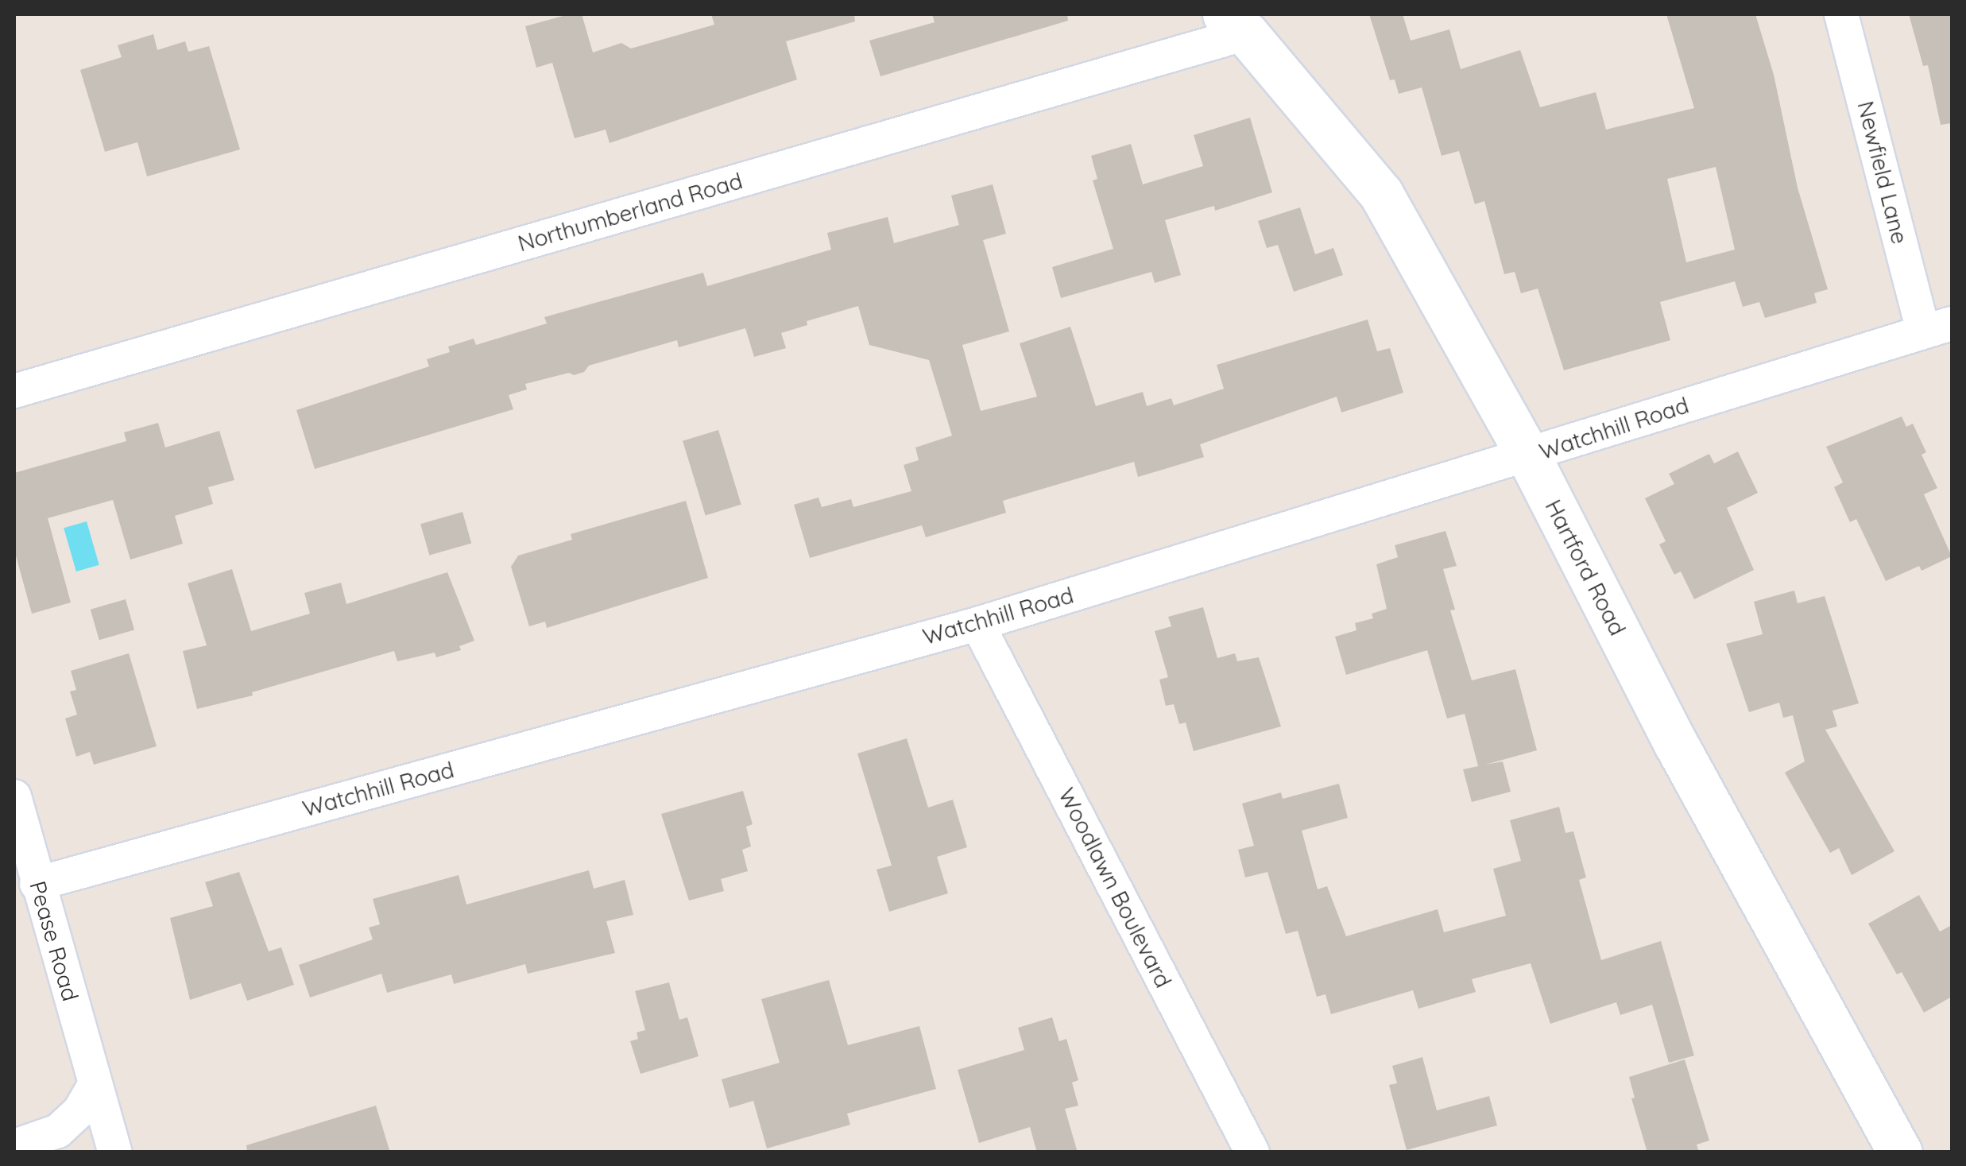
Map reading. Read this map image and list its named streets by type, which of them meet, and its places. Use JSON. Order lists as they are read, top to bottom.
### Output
{
  "streets": {
    "street": [
      "Newfield Lane",
      "Northumberland Road",
      "Watchhill Road",
      "Hartford Road",
      "Woodlawn Boulevard",
      "Pease Road"
    ]
  },
  "crossings": [
    ["Newfield Lane", "Watchhill Road"],
    ["Northumberland Road", "Hartford Road"],
    ["Watchhill Road", "Hartford Road"],
    ["Watchhill Road", "Woodlawn Boulevard"],
    ["Watchhill Road", "Pease Road"]
  ]
}
